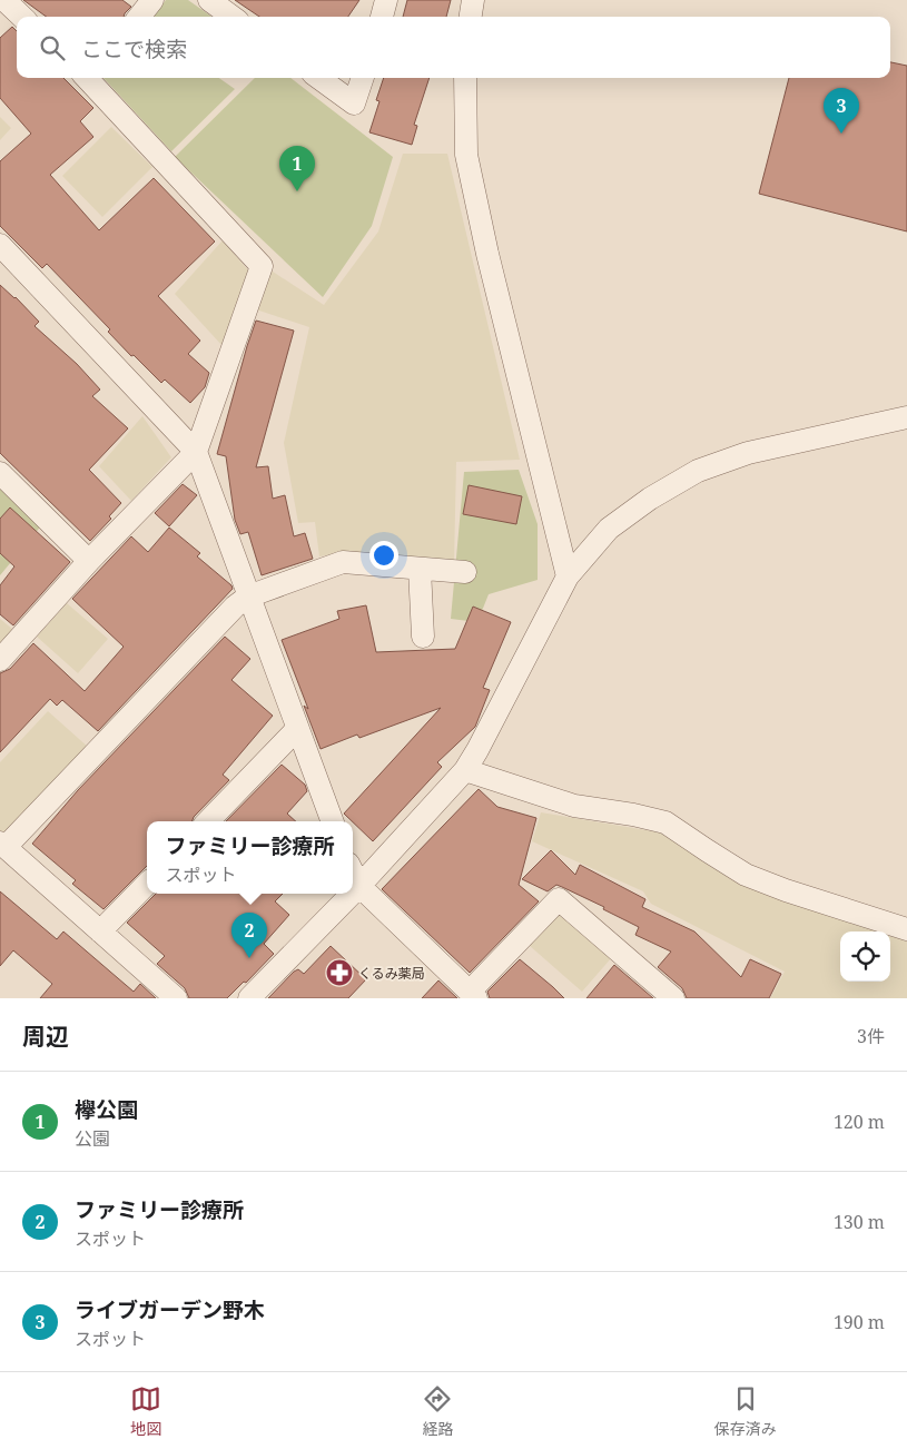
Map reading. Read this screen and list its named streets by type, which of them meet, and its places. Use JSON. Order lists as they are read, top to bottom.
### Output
{
  "places": {
    "pharmacy": ["くるみ薬局"]
  },
  "page": {
    "search": "ここで検索",
    "pins": ["3", "1", "2"],
    "popup": ["ファミリー診療所", "スポット"],
    "heading": ["周辺", "3件"],
    "list": [
      {
        "mark": "1",
        "name": "欅公園",
        "note": "公園",
        "value": "120 m"
      },
      {
        "mark": "2",
        "name": "ファミリー診療所",
        "note": "スポット",
        "value": "130 m"
      },
      {
        "mark": "3",
        "name": "ライブガーデン野木",
        "note": "スポット",
        "value": "190 m"
      }
    ],
    "nav": ["地図", "経路", "保存済み"]
  }
}
